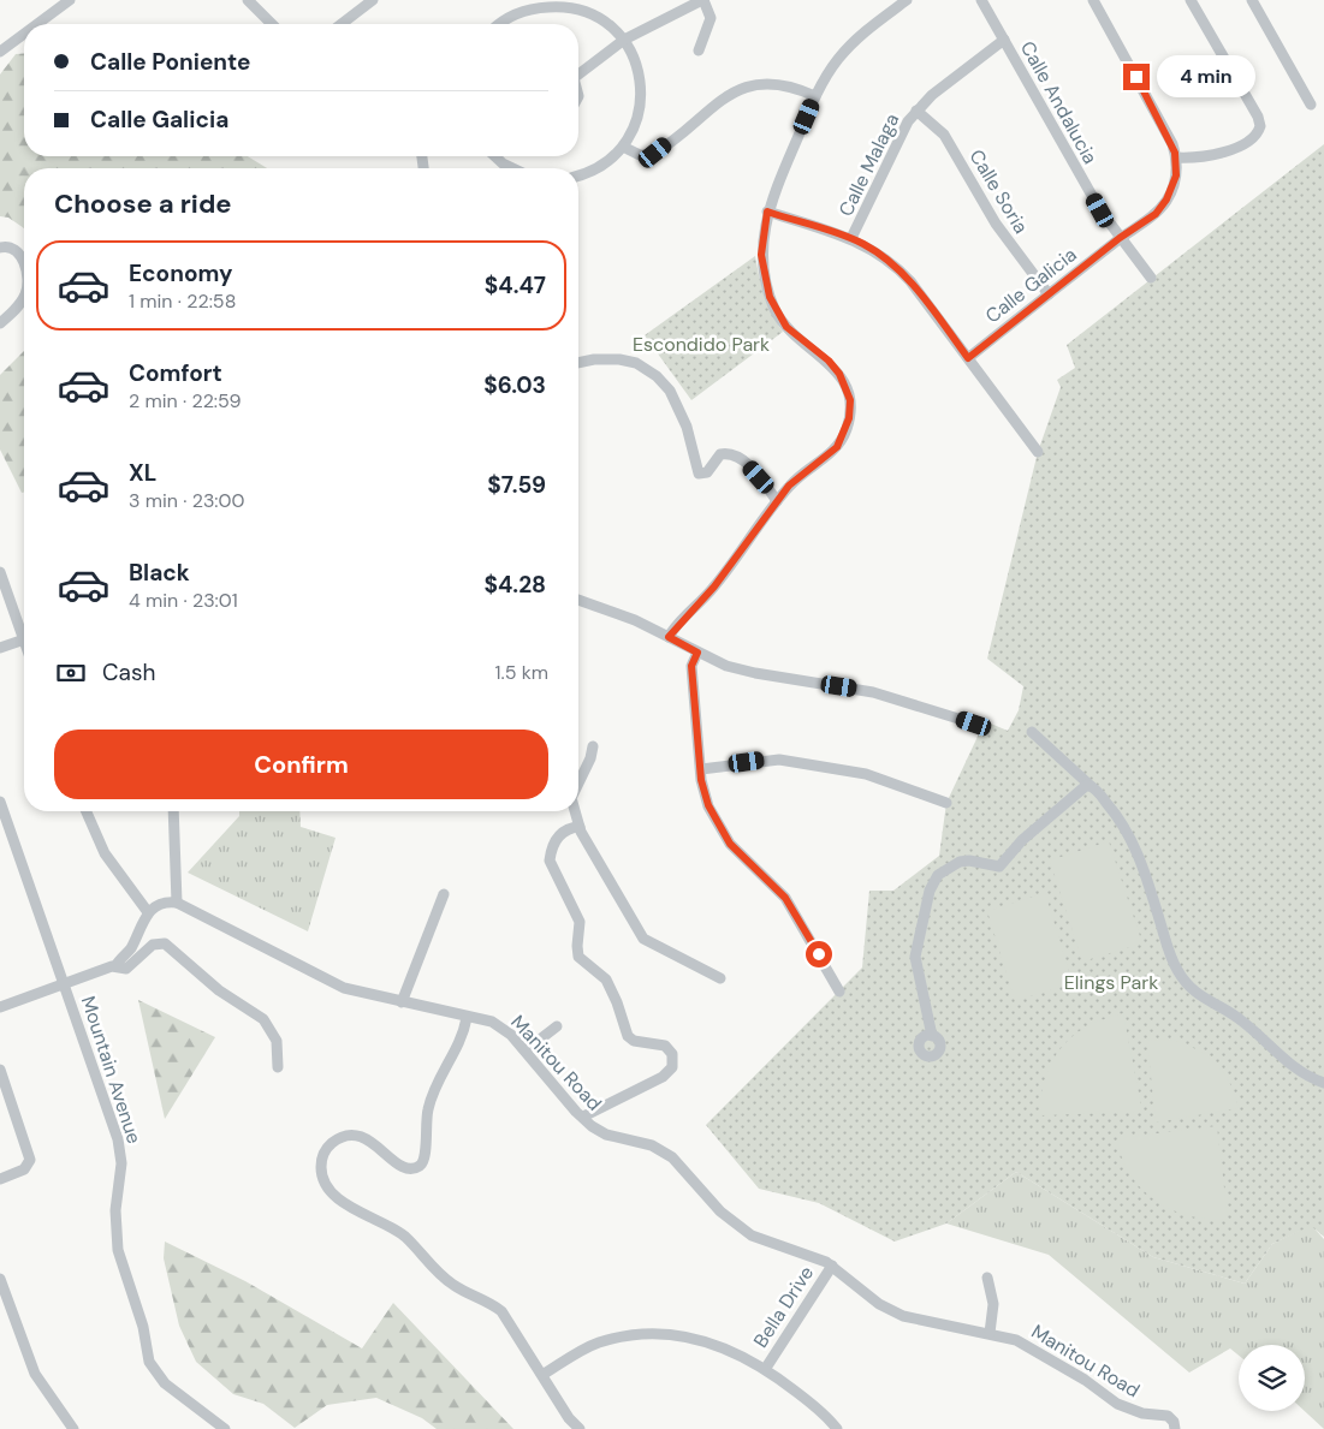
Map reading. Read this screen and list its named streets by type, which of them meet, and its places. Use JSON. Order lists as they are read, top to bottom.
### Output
{
  "streets": {
    "street": [
      "Calle Andalucia",
      "Calle Malaga",
      "Calle Soria",
      "Calle Galicia",
      "Manitou Road",
      "Mountain Avenue",
      "Bella Drive"
    ]
  },
  "crossings": [
    ["Calle Andalucia", "Calle Malaga"],
    ["Calle Andalucia", "Calle Galicia"],
    ["Calle Malaga", "Calle Soria"],
    ["Calle Soria", "Calle Galicia"],
    ["Manitou Road", "Bella Drive"]
  ],
  "parks": ["Escondido Park", "Elings Park"],
  "page": {
    "banner": ["Calle Poniente", "Calle Galicia"],
    "bubble": "4 min",
    "heading": "Choose a ride",
    "list": [
      {
        "name": "Economy",
        "note": "1 min · 22:58",
        "value": "$4.47"
      },
      {
        "name": "Comfort",
        "note": "2 min · 22:59",
        "value": "$6.03"
      },
      {
        "name": "XL",
        "note": "3 min · 23:00",
        "value": "$7.59"
      },
      {
        "name": "Black",
        "note": "4 min · 23:01",
        "value": "$4.28"
      }
    ],
    "pay": ["Cash", "1.5 km"],
    "buttons": "Confirm"
  }
}
